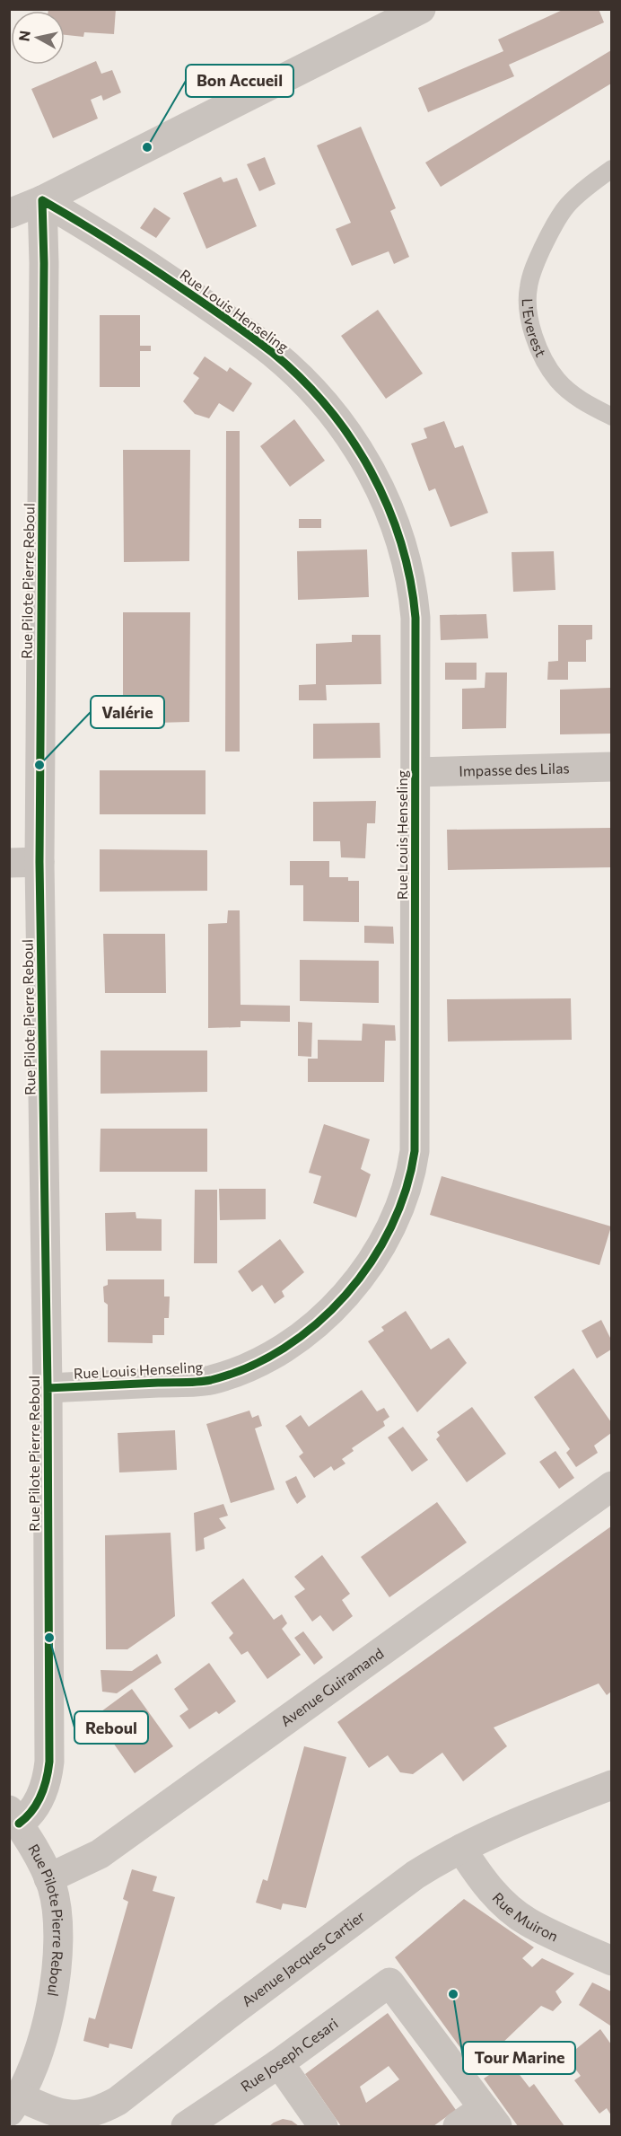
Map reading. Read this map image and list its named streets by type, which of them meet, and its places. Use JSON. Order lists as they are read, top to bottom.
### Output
{
  "streets": {
    "street": [
      "Rue Louis Henseling",
      "Rue Pilote Pierre Reboul",
      "Impasse des Lilas",
      "Avenue Guiramand",
      "Rue Muiron",
      "Avenue Jacques Cartier",
      "Rue Joseph Cesari"
    ],
    "lane": ["L'Everest"]
  },
  "crossings": [
    ["Rue Louis Henseling", "Rue Pilote Pierre Reboul"],
    ["Rue Louis Henseling", "Impasse des Lilas"],
    ["Rue Pilote Pierre Reboul", "Avenue Guiramand"],
    ["Rue Pilote Pierre Reboul", "Avenue Jacques Cartier"],
    ["Rue Muiron", "Avenue Jacques Cartier"]
  ],
  "places": [
    "Bon Accueil",
    "Valérie",
    "Reboul",
    "Tour Marine"
  ],
  "north": "left"
}
